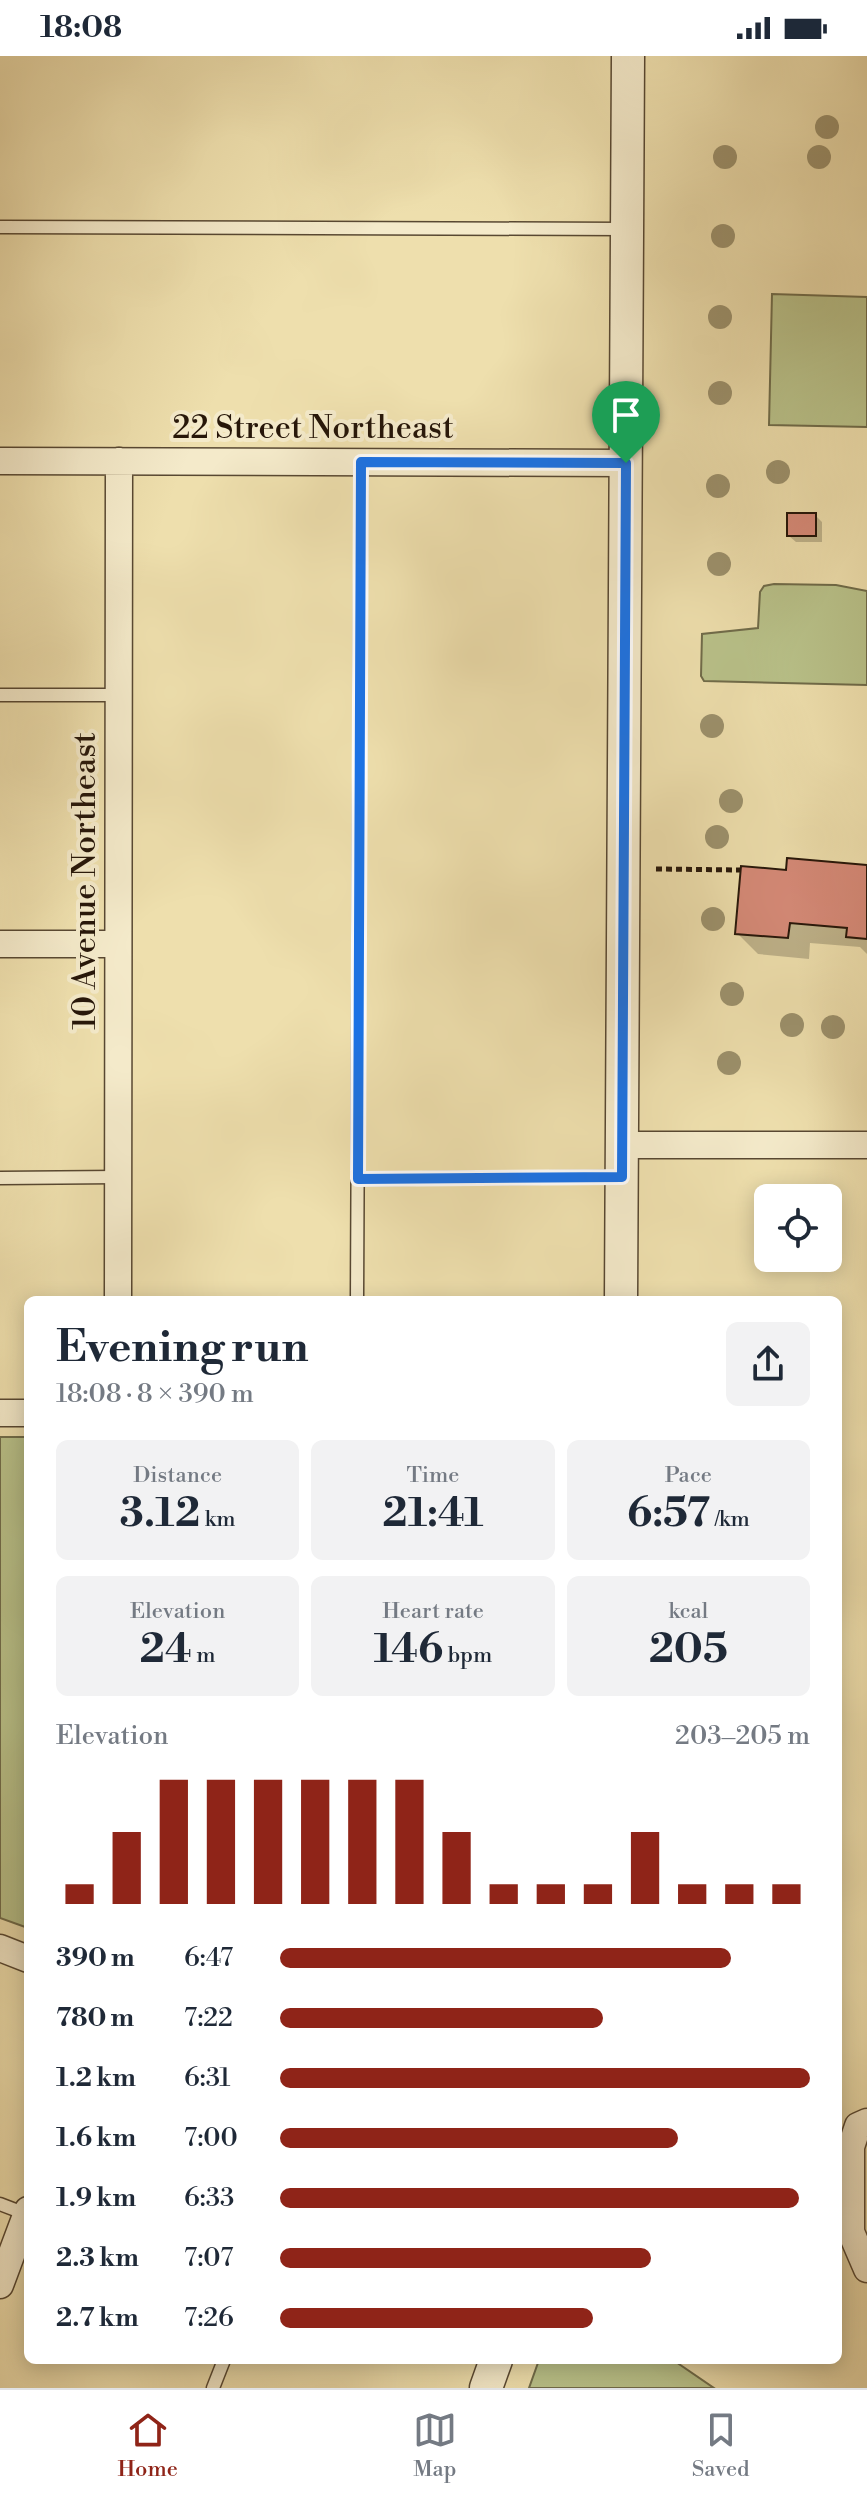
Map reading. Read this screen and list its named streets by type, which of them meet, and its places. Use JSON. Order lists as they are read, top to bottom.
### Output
{
  "streets": {
    "street": ["22 Street Northeast", "10 Avenue Northeast"]
  },
  "crossings": [
    ["22 Street Northeast", "10 Avenue Northeast"]
  ],
  "page": {
    "status": "18:08",
    "heading": ["Evening run", "18:08 · 8 × 390 m"],
    "stats": [
      ["Distance", "3.12 km"],
      ["Time", "21:41"],
      ["Pace", "6:57 /km"],
      ["Elevation", "24 m"],
      ["Heart rate", "146 bpm"],
      ["kcal", "205"]
    ],
    "chart": ["Elevation", "203–205 m"],
    "list": [
      {
        "name": "390 m",
        "note": "6:47"
      },
      {
        "name": "780 m",
        "note": "7:22"
      },
      {
        "name": "1.2 km",
        "note": "6:31"
      },
      {
        "name": "1.6 km",
        "note": "7:00"
      },
      {
        "name": "1.9 km",
        "note": "6:33"
      },
      {
        "name": "2.3 km",
        "note": "7:07"
      },
      {
        "name": "2.7 km",
        "note": "7:26"
      }
    ],
    "tabs": ["Home", "Map", "Saved"]
  }
}
